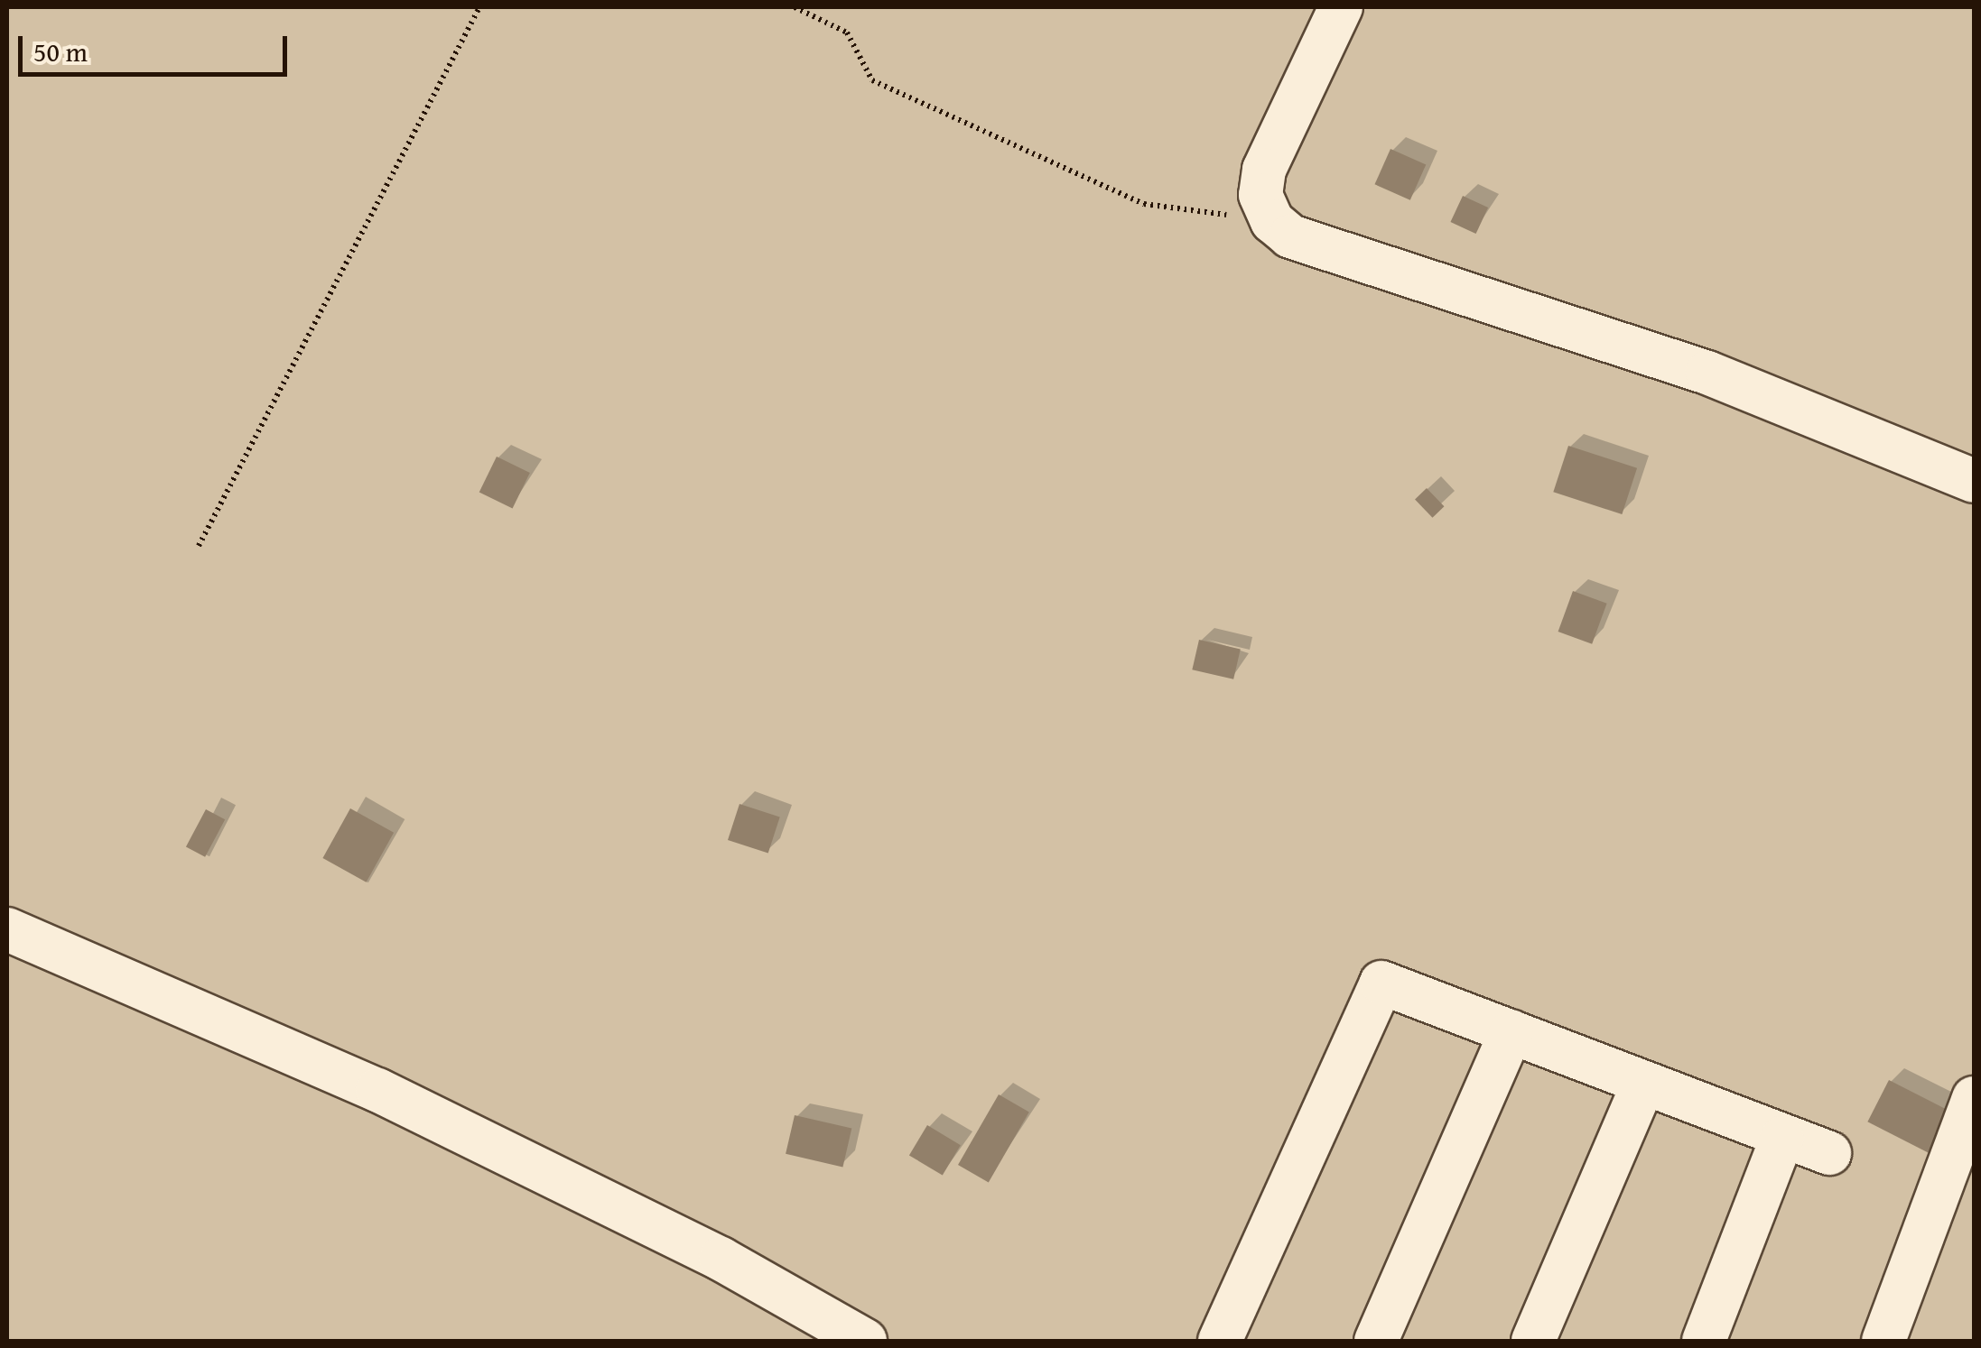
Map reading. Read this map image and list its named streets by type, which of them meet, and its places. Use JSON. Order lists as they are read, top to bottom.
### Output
{
  "scale_bar": "50 m"
}
